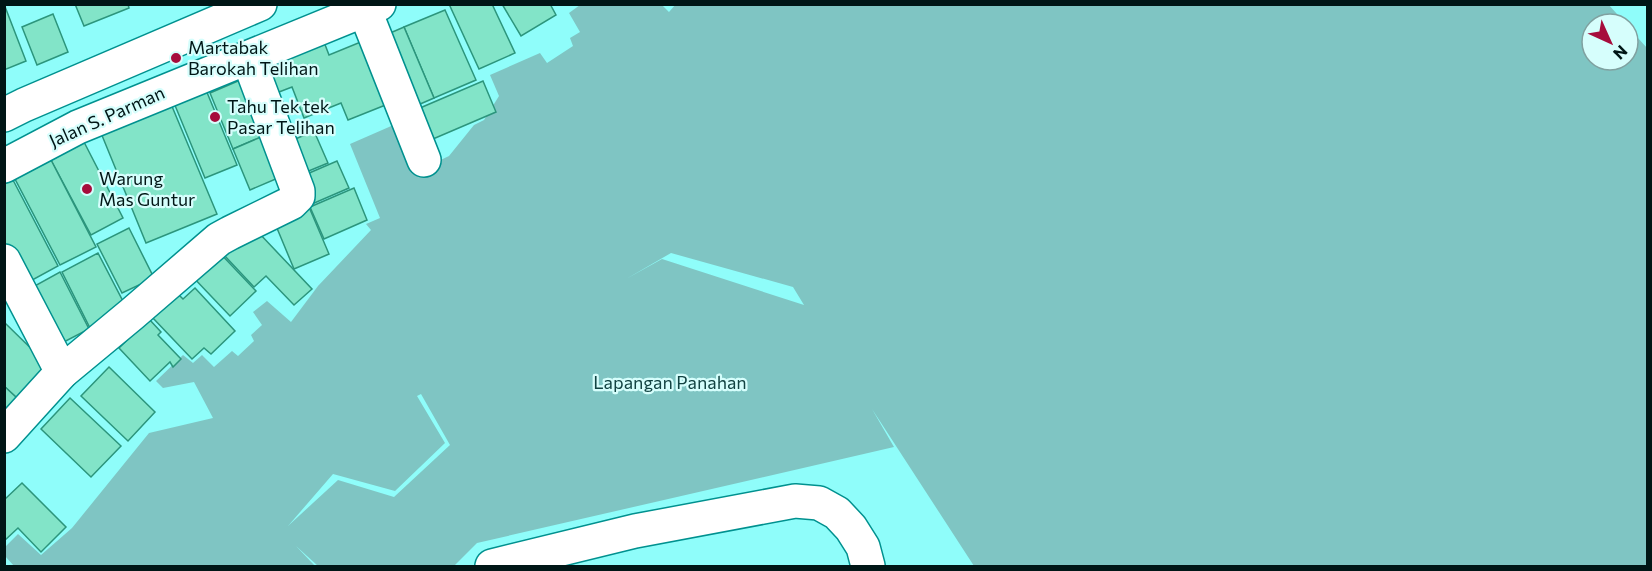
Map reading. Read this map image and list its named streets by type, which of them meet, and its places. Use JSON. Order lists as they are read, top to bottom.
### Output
{
  "streets": {
    "street": ["Jalan S. Parman"]
  },
  "parks": ["Lapangan Panahan"],
  "places": ["Martabak Barokah Telihan", "Tahu Tek tek Pasar Telihan", "Warung Mas Guntur"],
  "north": "bottom right"
}
